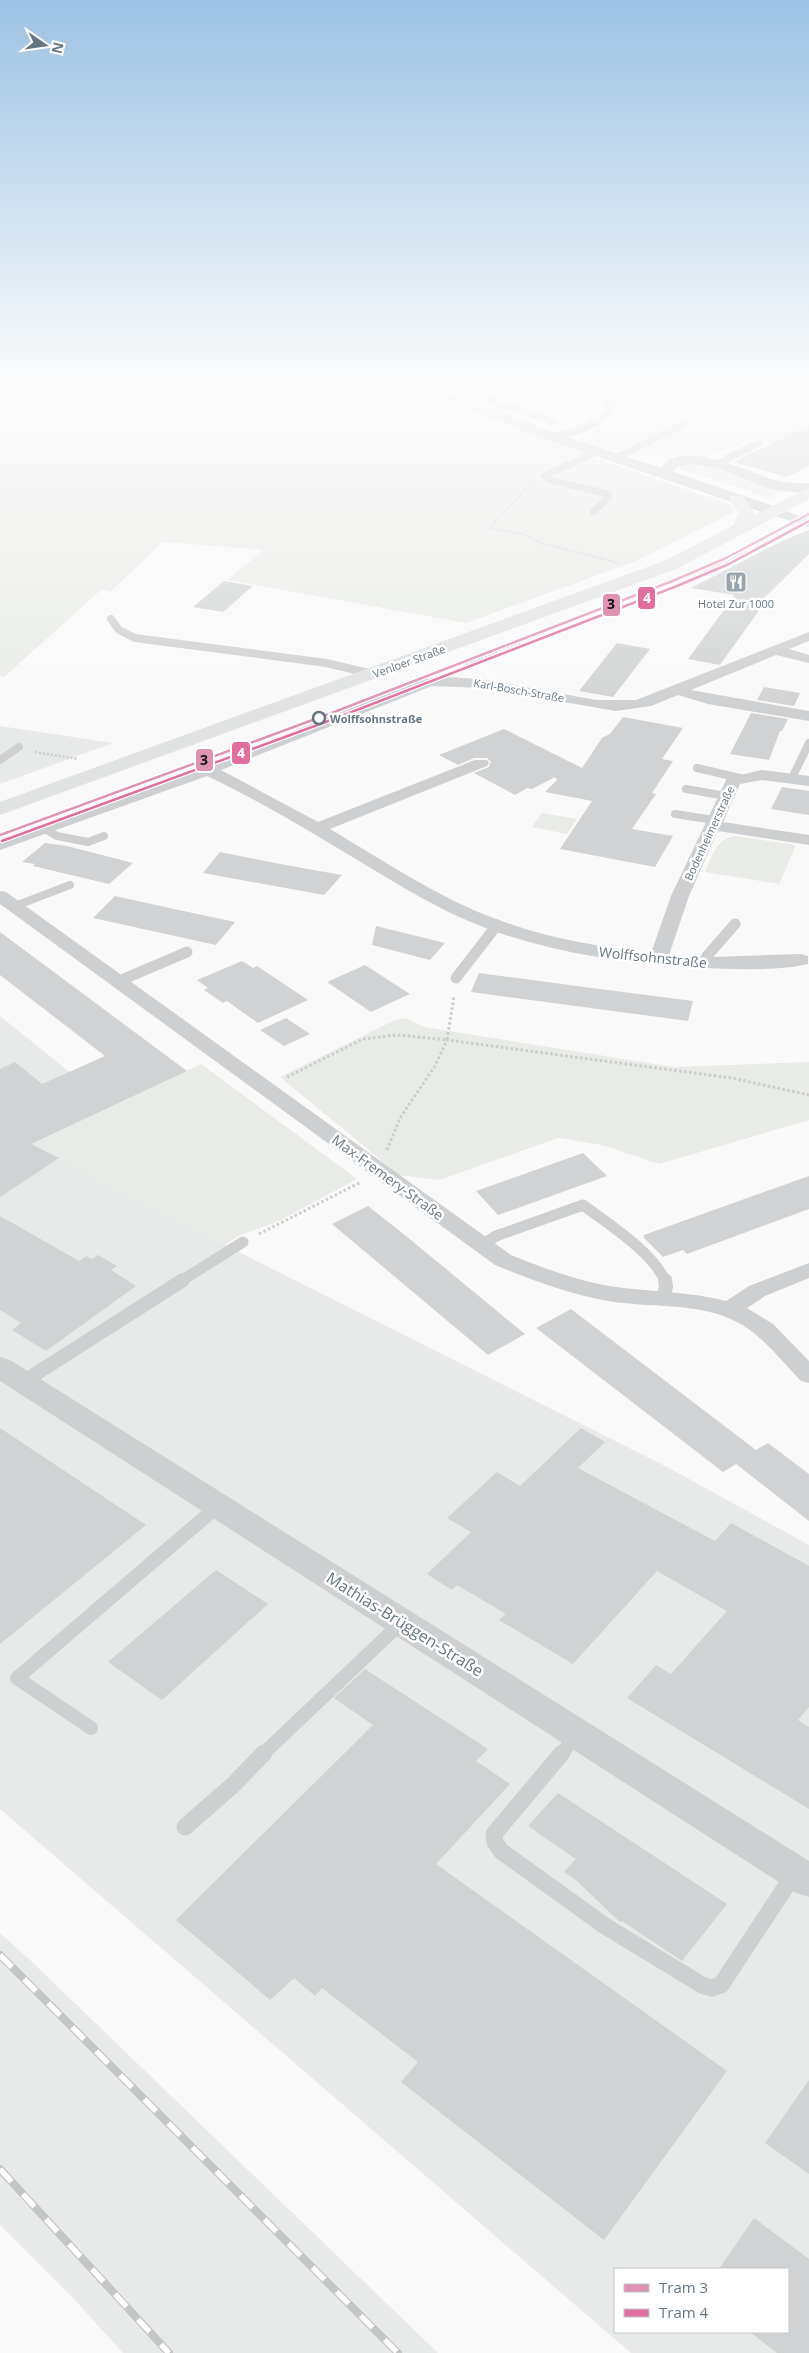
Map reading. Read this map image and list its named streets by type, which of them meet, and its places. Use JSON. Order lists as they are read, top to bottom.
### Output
{
  "streets": {
    "main road": ["Venloer Straße"],
    "street": [
      "Karl-Bosch-Straße",
      "Bodenheimerstraße",
      "Wolffsohnstraße",
      "Max-Fremery-Straße",
      "Mathias-Brüggen-Straße"
    ]
  },
  "crossings": [
    ["Karl-Bosch-Straße", "Wolffsohnstraße"],
    ["Bodenheimerstraße", "Wolffsohnstraße"]
  ],
  "places": {
    "restaurant": ["Hotel Zur 1000"],
    "other": ["Wolffsohnstraße"]
  },
  "lines": ["tram line 3", "tram line 4"],
  "legend": ["Tram 3", "Tram 4"],
  "north": "right"
}
